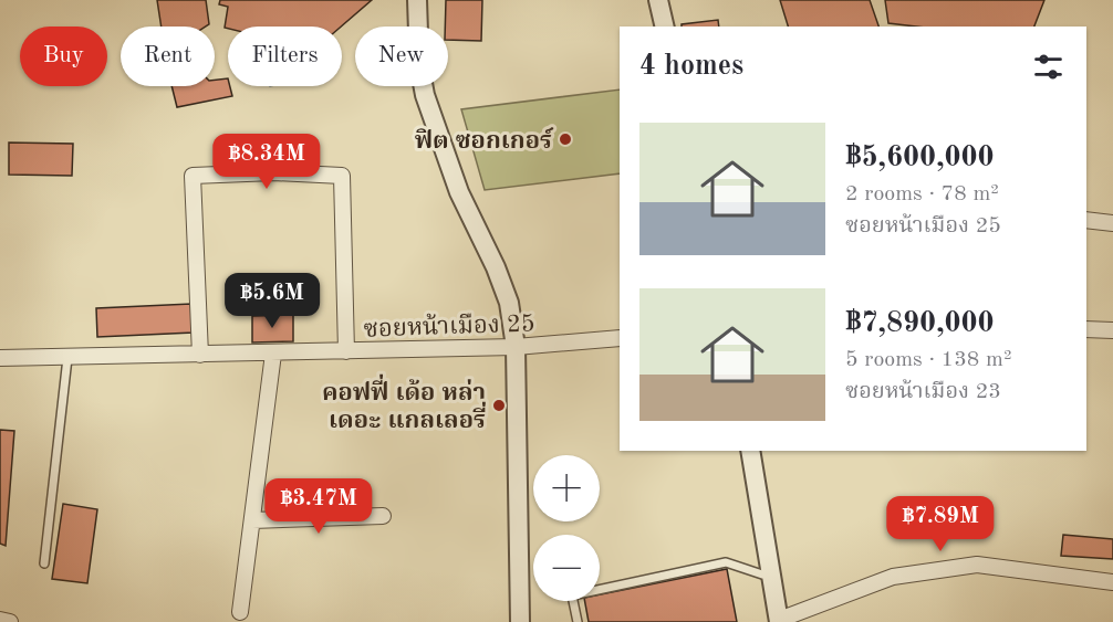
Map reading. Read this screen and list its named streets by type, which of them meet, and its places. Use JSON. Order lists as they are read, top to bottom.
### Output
{
  "streets": {
    "street": ["ซอยหน้าเมือง 25"]
  },
  "places": ["ฟิต ซอกเกอร์", "คอฟฟี่ เด้อ หล่า เดอะ แกลเลอรี่"],
  "page": {
    "chip": [
      "Buy",
      "Rent",
      "Filters",
      "New"
    ],
    "heading": "4 homes",
    "list": [
      {
        "name": "฿5,600,000",
        "note": "2 rooms · 78 m² · ซอยหน้าเมือง 25"
      },
      {
        "name": "฿7,890,000",
        "note": "5 rooms · 138 m² · ซอยหน้าเมือง 23"
      }
    ],
    "price": [
      "฿8.34M",
      "฿5.6M",
      "฿3.47M",
      "฿7.89M"
    ],
    "map_buttons": ["+", "−"]
  }
}
